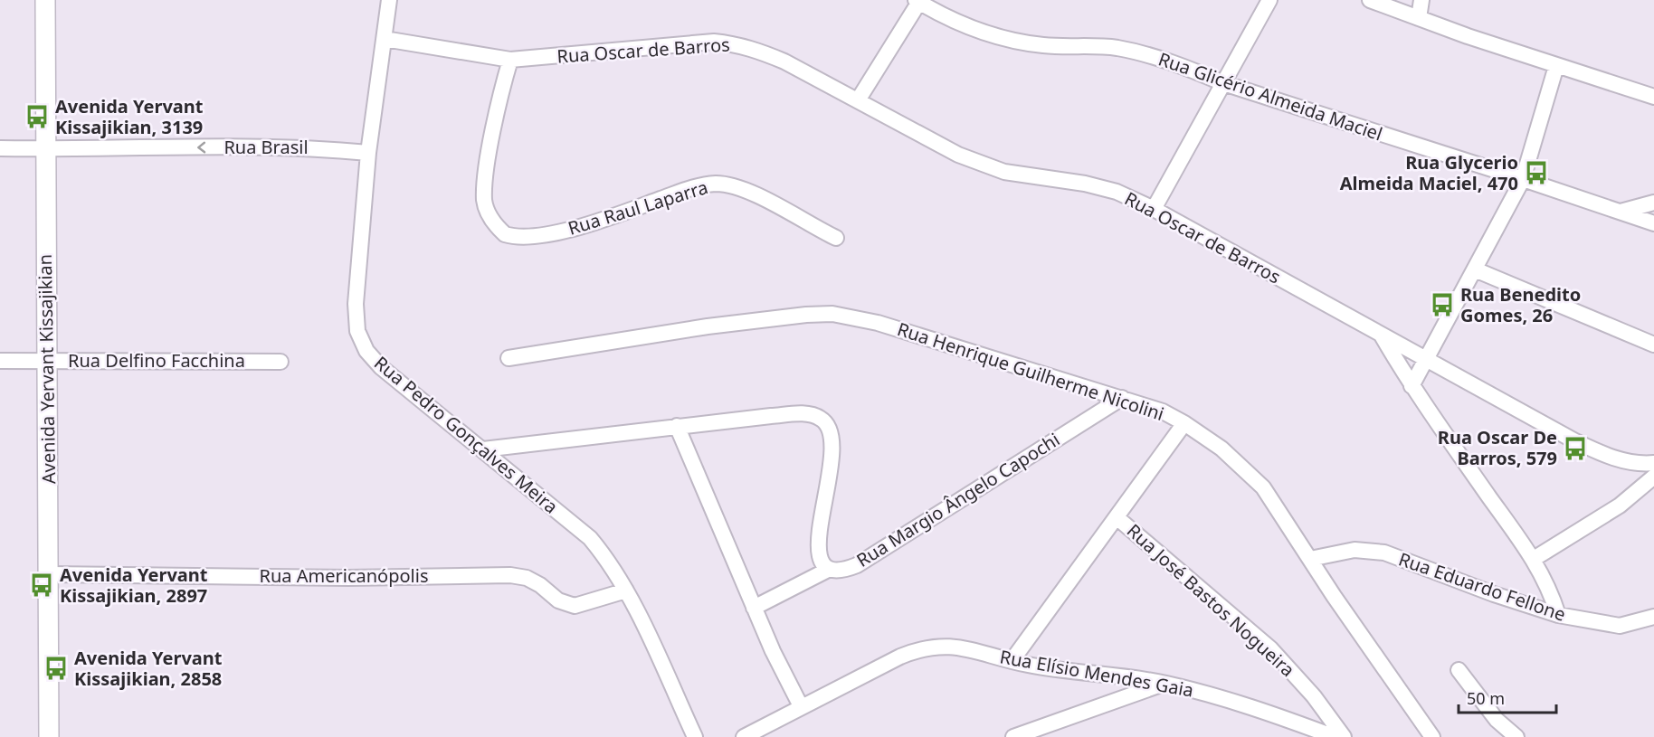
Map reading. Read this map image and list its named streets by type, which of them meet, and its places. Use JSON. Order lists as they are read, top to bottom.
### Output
{
  "streets": {
    "main road": ["Avenida Yervant Kissajikian"],
    "street": [
      "Rua Oscar de Barros",
      "Rua Glicério Almeida Maciel",
      "Rua Brasil",
      "Rua Raul Laparra",
      "Rua Delfino Facchina",
      "Rua Henrique Guilherme Nicolini",
      "Rua Pedro Gonçalves Meira",
      "Rua Margio Ângelo Capochi",
      "Rua Americanópolis",
      "Rua Eduardo Fellone",
      "Rua José Bastos Nogueira",
      "Rua Elísio Mendes Gaia"
    ]
  },
  "crossings": [
    ["Rua Oscar de Barros", "Rua Raul Laparra"],
    ["Rua Oscar de Barros", "Rua Pedro Gonçalves Meira"],
    ["Rua Brasil", "Avenida Yervant Kissajikian"],
    ["Rua Brasil", "Rua Pedro Gonçalves Meira"],
    ["Rua Delfino Facchina", "Avenida Yervant Kissajikian"],
    ["Avenida Yervant Kissajikian", "Rua Americanópolis"],
    ["Rua Henrique Guilherme Nicolini", "Rua Margio Ângelo Capochi"],
    ["Rua Henrique Guilherme Nicolini", "Rua Eduardo Fellone"],
    ["Rua Pedro Gonçalves Meira", "Rua Americanópolis"]
  ],
  "one_way": ["Rua Brasil"],
  "places": {
    "bus stop": [
      "Avenida Yervant Kissajikian, 3139",
      "Rua Glycerio Almeida Maciel, 470",
      "Rua Benedito Gomes, 26",
      "Rua Oscar De Barros, 579",
      "Avenida Yervant Kissajikian, 2897",
      "Avenida Yervant Kissajikian, 2858"
    ]
  },
  "scale_bar": "50 m"
}
